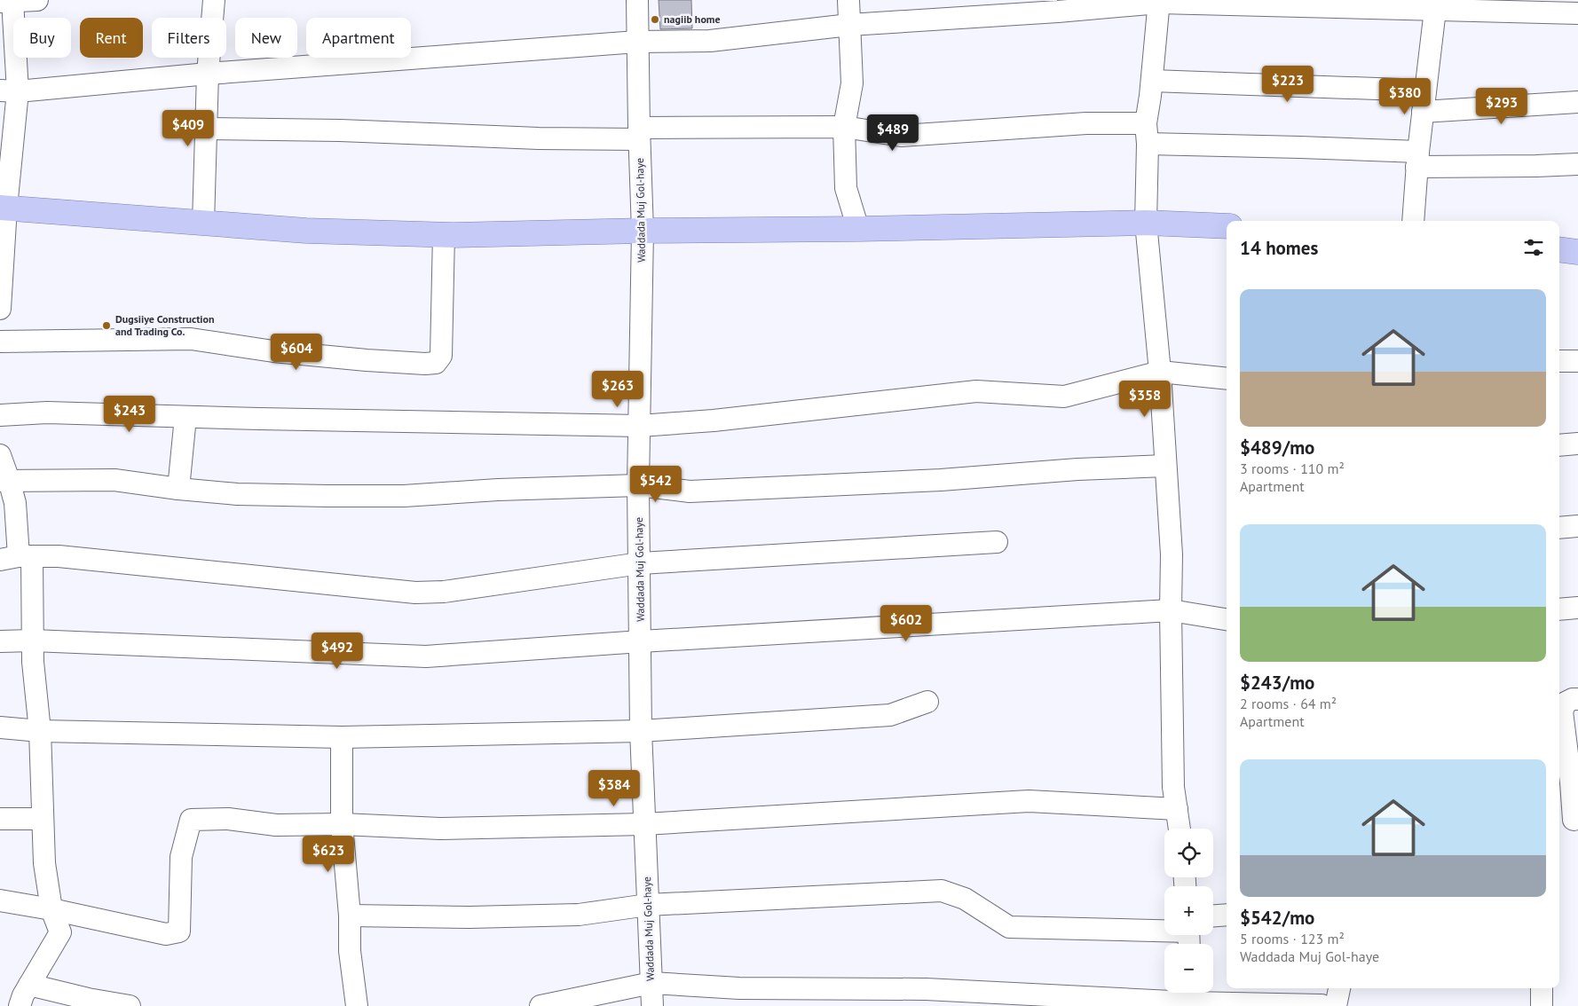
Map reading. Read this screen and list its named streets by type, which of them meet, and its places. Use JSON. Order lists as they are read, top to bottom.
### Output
{
  "streets": {
    "street": ["Waddada Muj Gol-haye"]
  },
  "places": ["nagiib home", "Dugsiiye Construction and Trading Co."],
  "page": {
    "chip": [
      "Buy",
      "Rent",
      "Filters",
      "New",
      "Apartment"
    ],
    "price": [
      "$223",
      "$380",
      "$293",
      "$409",
      "$489",
      "$604",
      "$263",
      "$358",
      "$243",
      "$542",
      "$602",
      "$492",
      "$384",
      "$623"
    ],
    "heading": "14 homes",
    "list": [
      {
        "name": "$489/mo",
        "note": "3 rooms · 110 m² · Apartment"
      },
      {
        "name": "$243/mo",
        "note": "2 rooms · 64 m² · Apartment"
      },
      {
        "name": "$542/mo",
        "note": "5 rooms · 123 m² · Waddada Muj Gol-haye"
      }
    ],
    "map_buttons": ["+", "−"]
  }
}
